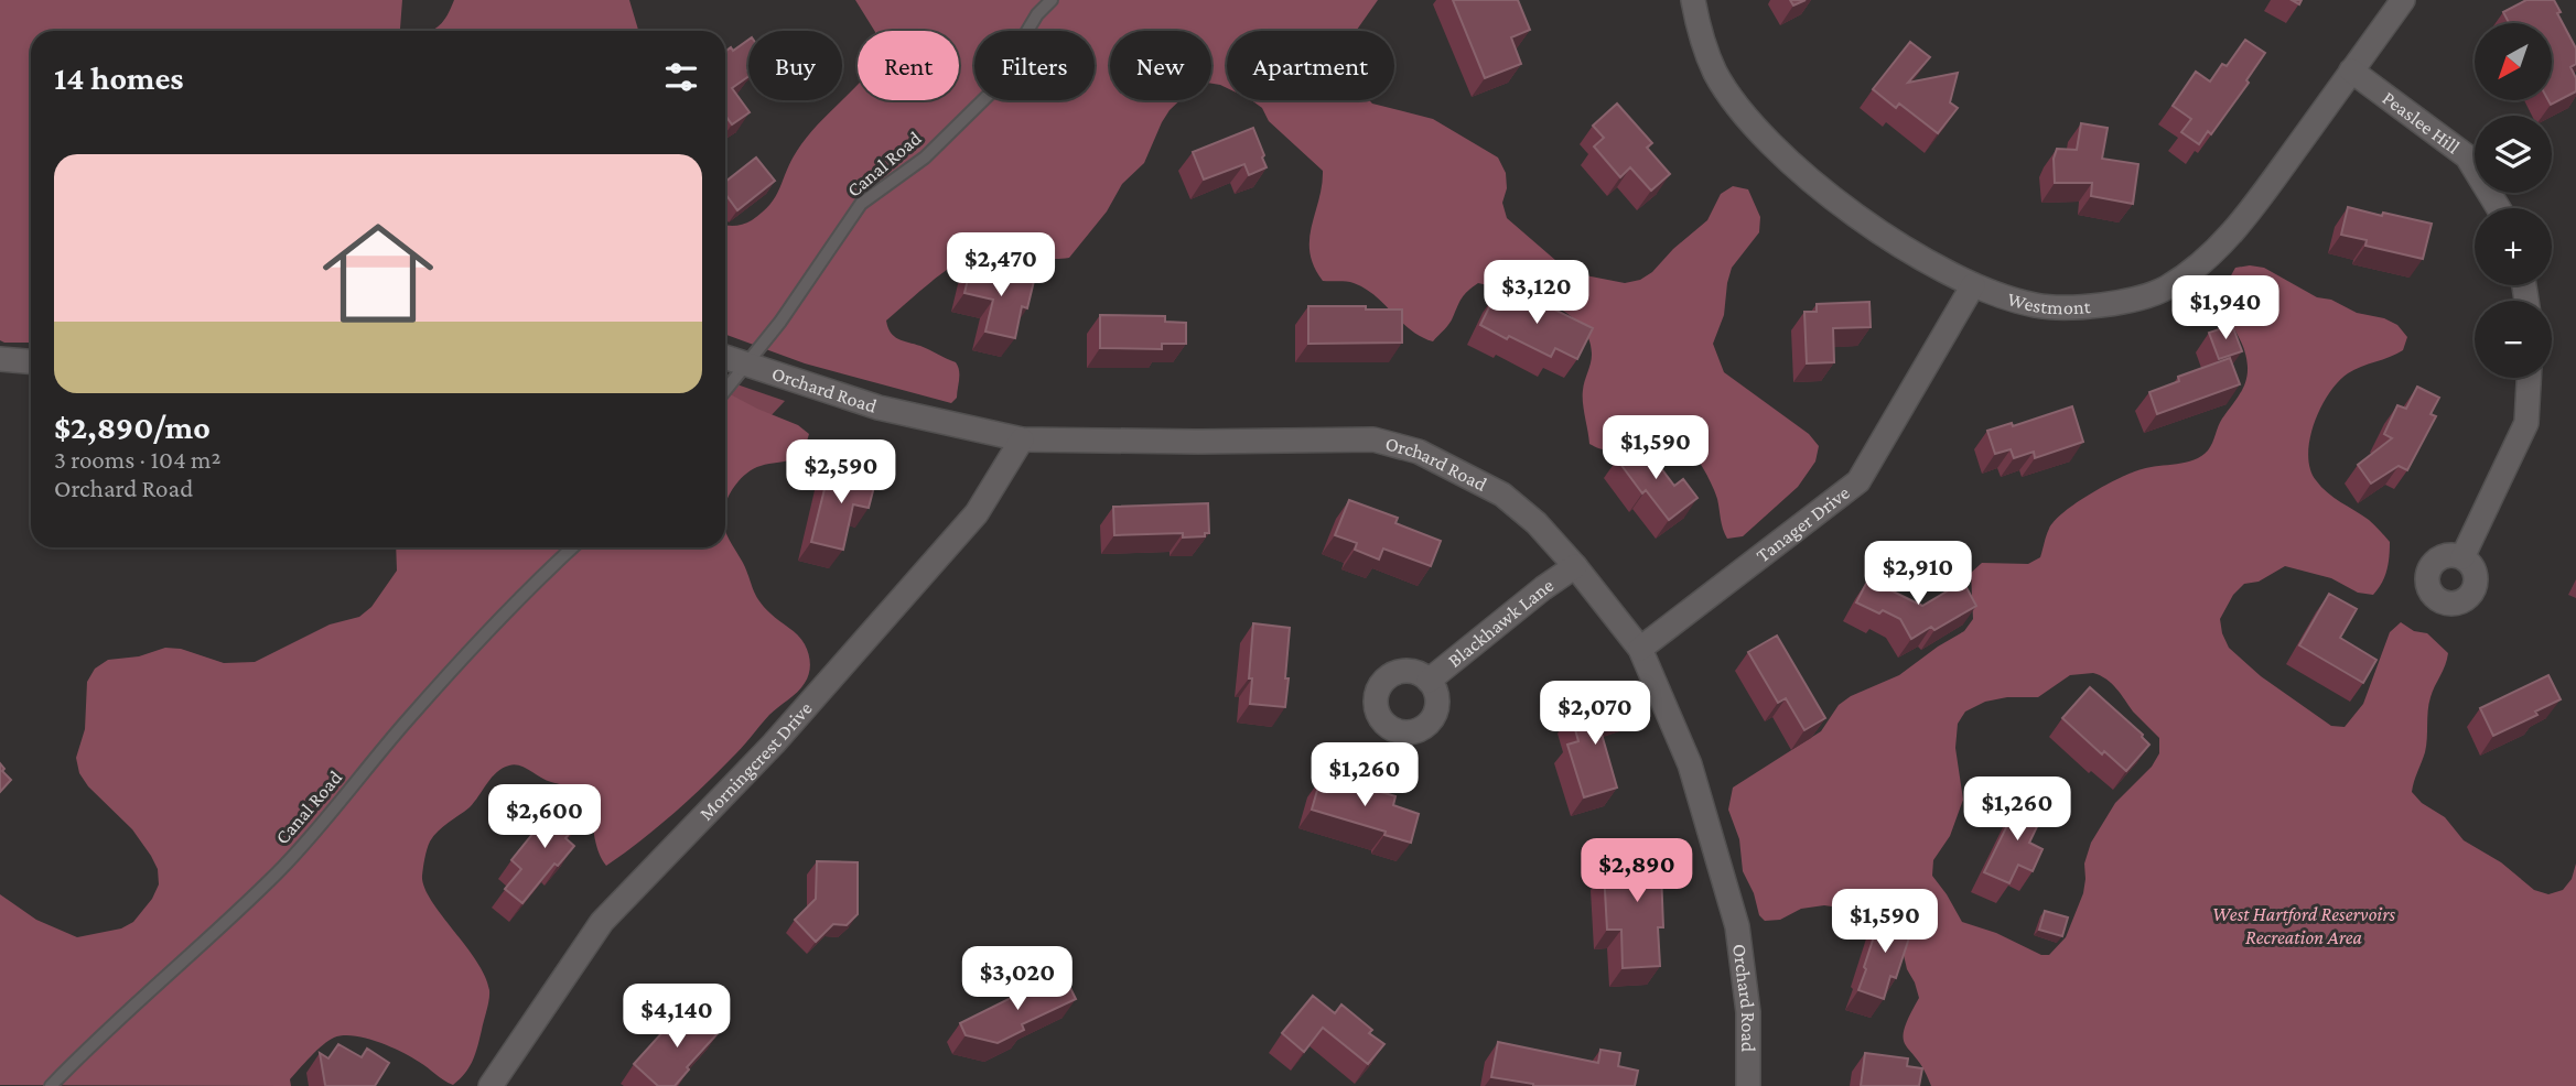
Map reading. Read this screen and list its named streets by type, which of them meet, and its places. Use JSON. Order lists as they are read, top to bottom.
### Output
{
  "streets": {
    "street": [
      "Peaslee Hill",
      "Westmont",
      "Orchard Road",
      "Tanager Drive",
      "Blackhawk Lane",
      "Morningcrest Drive"
    ],
    "lane": ["Canal Road"]
  },
  "crossings": [
    ["Peaslee Hill", "Westmont"],
    ["Canal Road", "Orchard Road"],
    ["Westmont", "Tanager Drive"],
    ["Orchard Road", "Tanager Drive"],
    ["Orchard Road", "Blackhawk Lane"],
    ["Orchard Road", "Morningcrest Drive"]
  ],
  "parks": ["West Hartford Reservoirs Recreation Area"],
  "north": "bottom left",
  "page": {
    "map_buttons": ["+", "−"],
    "chip": [
      "Buy",
      "Rent",
      "Filters",
      "New",
      "Apartment"
    ],
    "heading": "14 homes",
    "list": [
      {
        "name": "$2,890/mo",
        "note": "3 rooms · 104 m² · Orchard Road"
      }
    ],
    "price": [
      "$2,470",
      "$3,120",
      "$1,940",
      "$1,590",
      "$2,590",
      "$2,910",
      "$2,070",
      "$1,260",
      "$1,260",
      "$2,600",
      "$2,890",
      "$1,590",
      "$3,020",
      "$4,140"
    ]
  }
}
